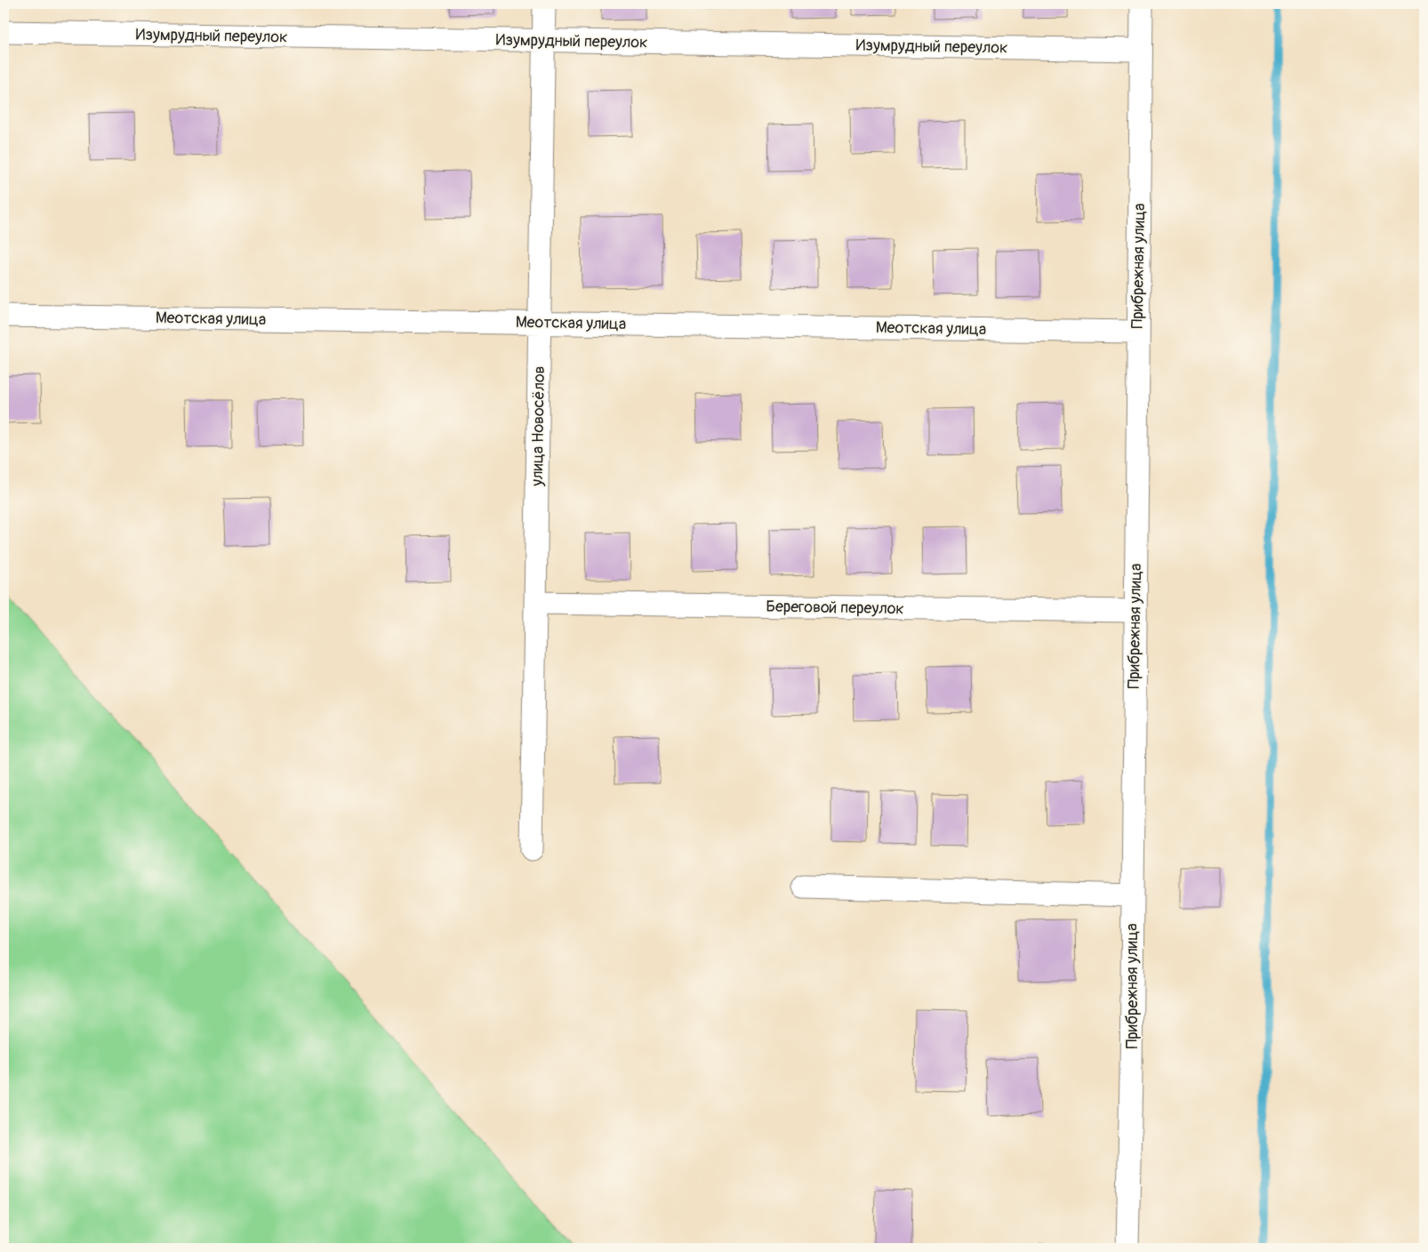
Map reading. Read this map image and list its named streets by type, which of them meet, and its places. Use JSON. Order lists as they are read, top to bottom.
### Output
{
  "streets": {
    "street": [
      "Изумрудный переулок",
      "Прибрежная улица",
      "Меотская улица",
      "улица Новосёлов",
      "Береговой переулок"
    ]
  },
  "crossings": [
    ["Изумрудный переулок", "Прибрежная улица"],
    ["Изумрудный переулок", "улица Новосёлов"],
    ["Прибрежная улица", "Меотская улица"],
    ["Прибрежная улица", "Береговой переулок"],
    ["Меотская улица", "улица Новосёлов"],
    ["улица Новосёлов", "Береговой переулок"]
  ]
}
